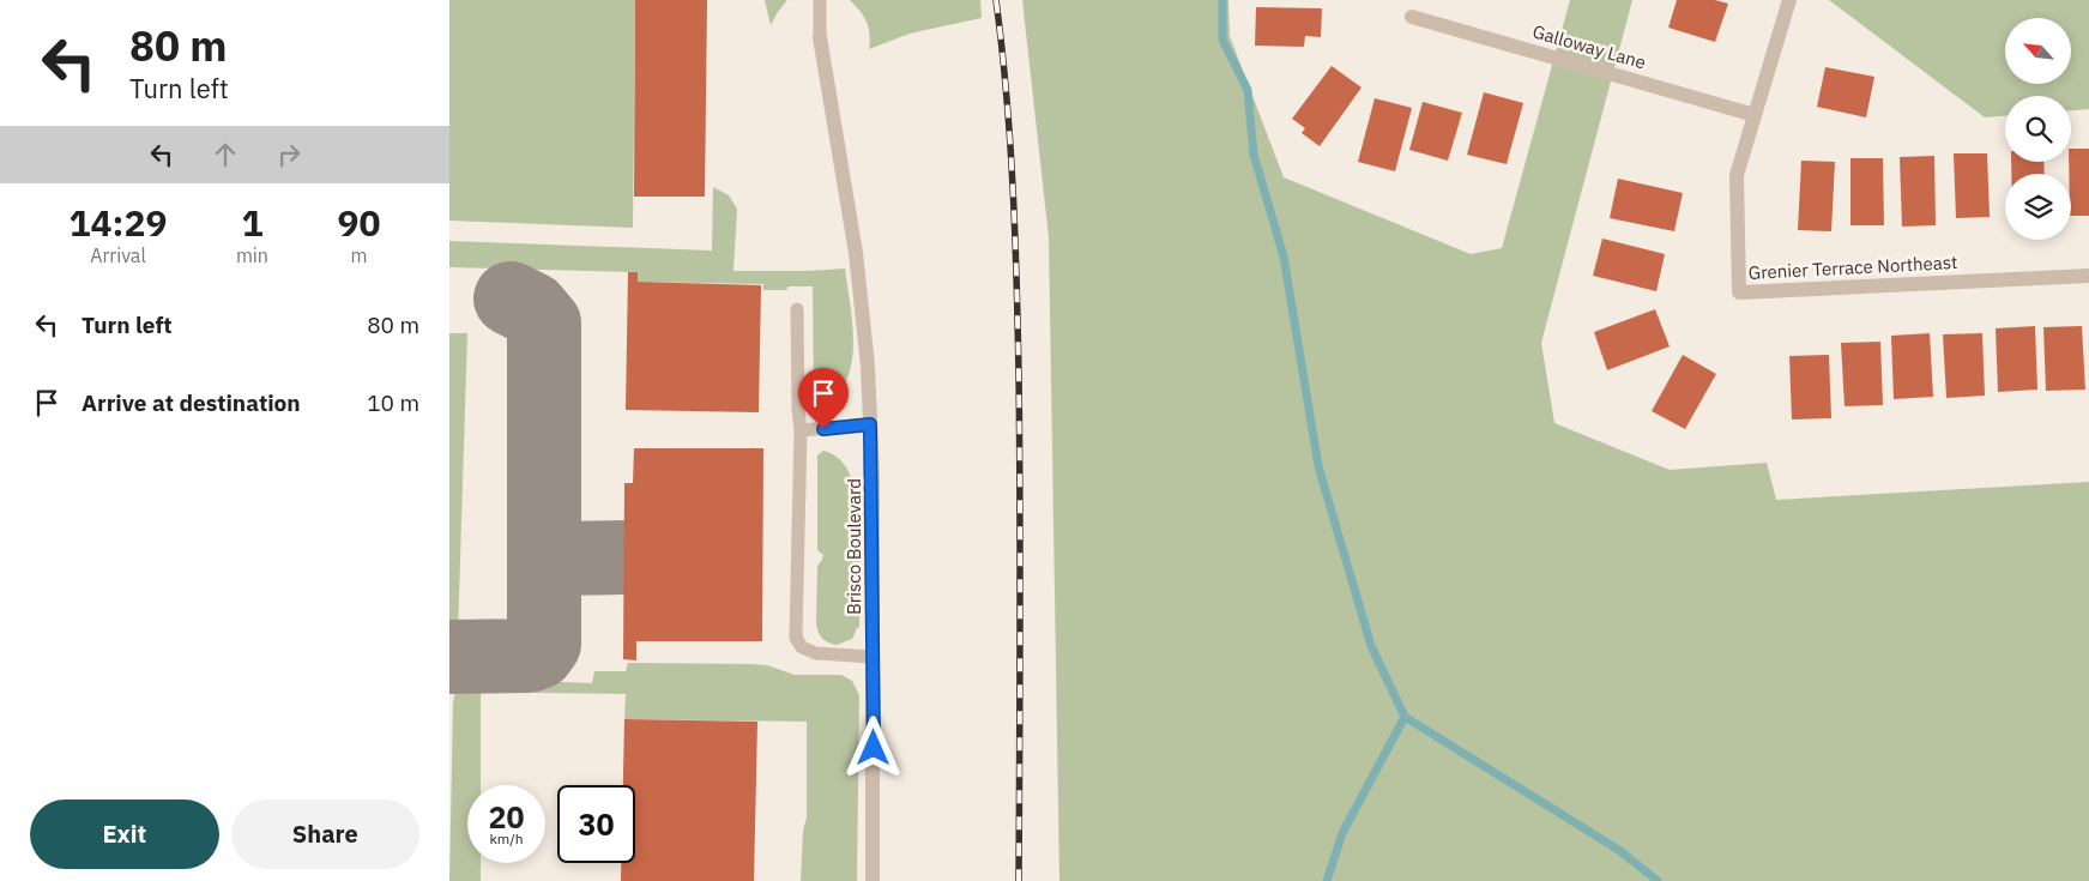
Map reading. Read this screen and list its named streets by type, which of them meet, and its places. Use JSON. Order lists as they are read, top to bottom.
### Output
{
  "streets": {
    "street": ["Galloway Lane", "Grenier Terrace Northeast", "Brisco Boulevard"]
  },
  "crossings": [
    ["Galloway Lane", "Grenier Terrace Northeast"]
  ],
  "north": "top left",
  "page": {
    "turn": ["80 m", "Turn left"],
    "eta": [
      "14:29",
      "Arrival",
      "1",
      "min",
      "90",
      "m"
    ],
    "list": [
      {
        "name": "Turn left",
        "value": "80 m"
      },
      {
        "name": "Arrive at destination",
        "value": "10 m"
      }
    ],
    "speed": "20 km/h",
    "limit": "30",
    "buttons": ["Exit", "Share"]
  }
}
